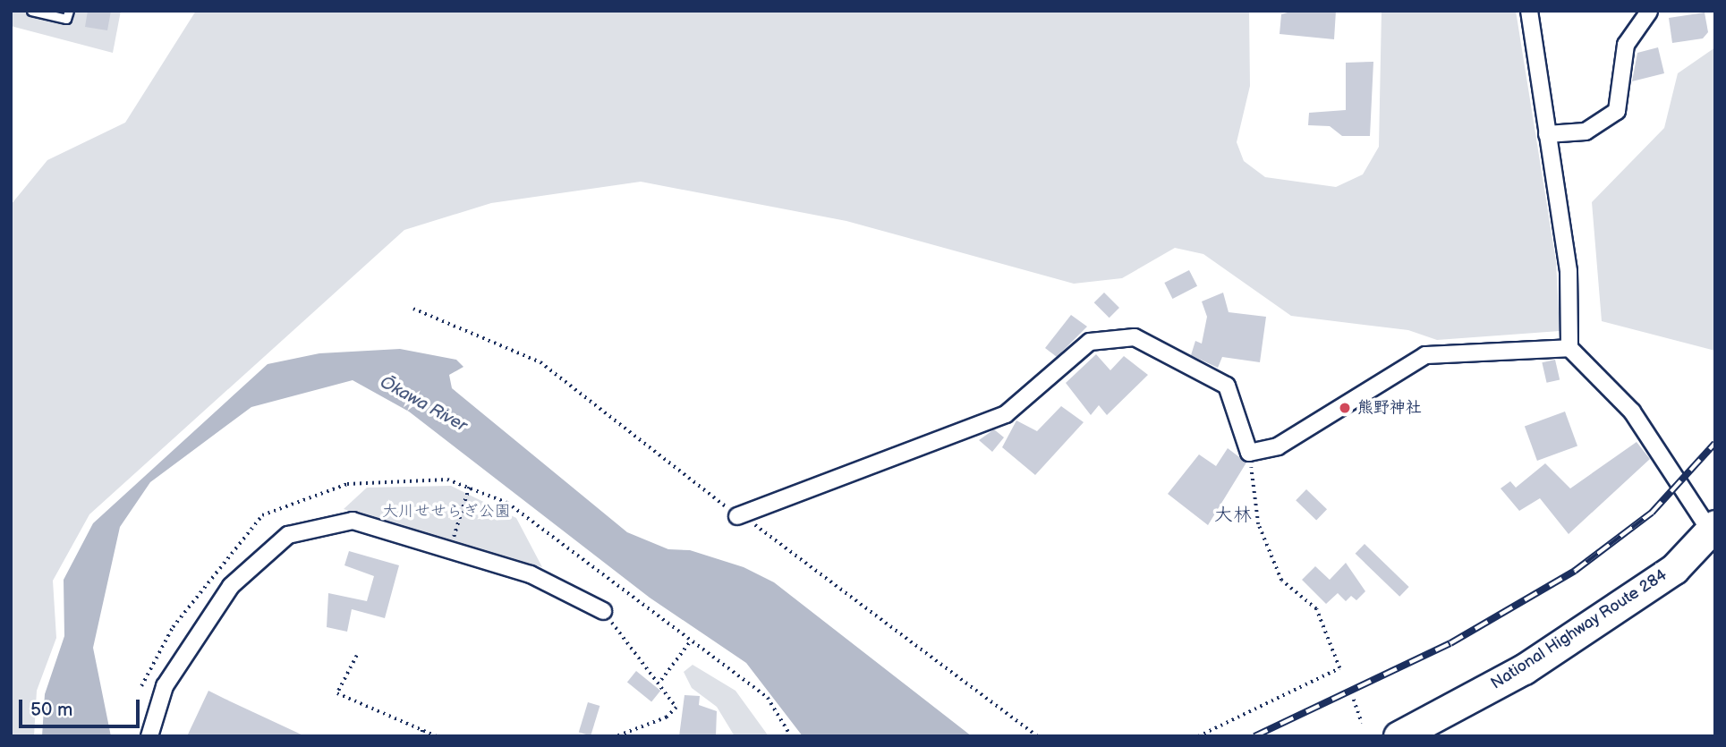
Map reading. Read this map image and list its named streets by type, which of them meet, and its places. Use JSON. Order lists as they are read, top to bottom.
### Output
{
  "streets": {
    "highway": ["National Highway Route 284"]
  },
  "districts": ["大林"],
  "water": ["Ōkawa River"],
  "parks": ["大川せせらぎ公園"],
  "places": ["熊野神社"],
  "scale_bar": "50 m"
}
